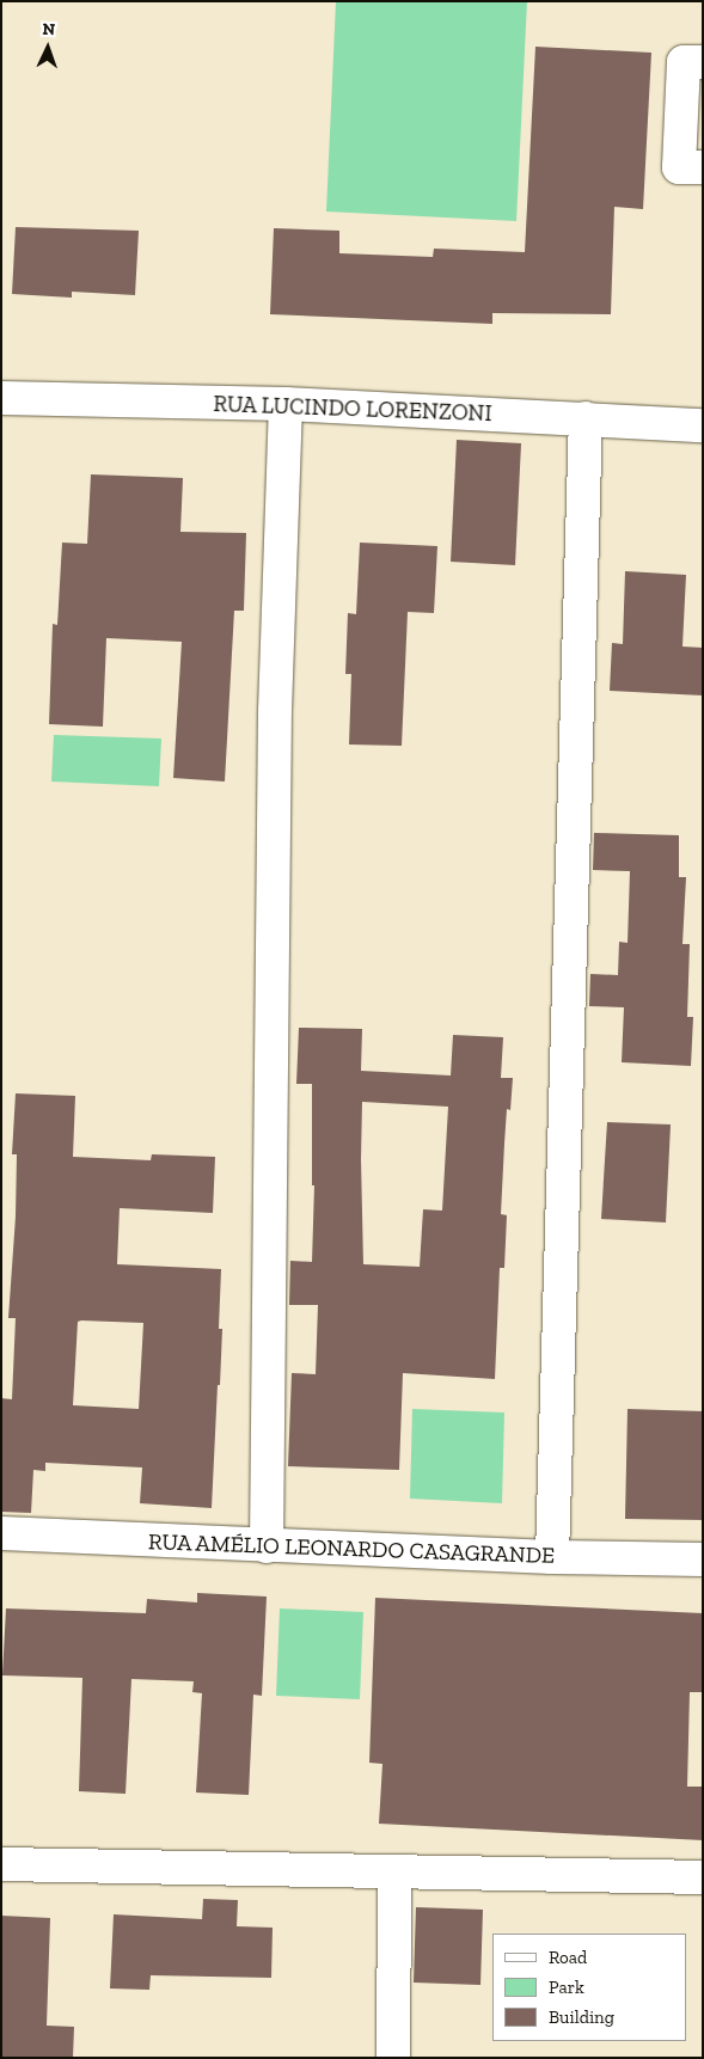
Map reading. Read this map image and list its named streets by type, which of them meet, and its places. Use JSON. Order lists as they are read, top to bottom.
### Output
{
  "streets": {
    "street": ["RUA LUCINDO LORENZONI", "RUA AMÉLIO LEONARDO CASAGRANDE"]
  },
  "legend": ["Road", "Park", "Building"],
  "north": "top"
}
